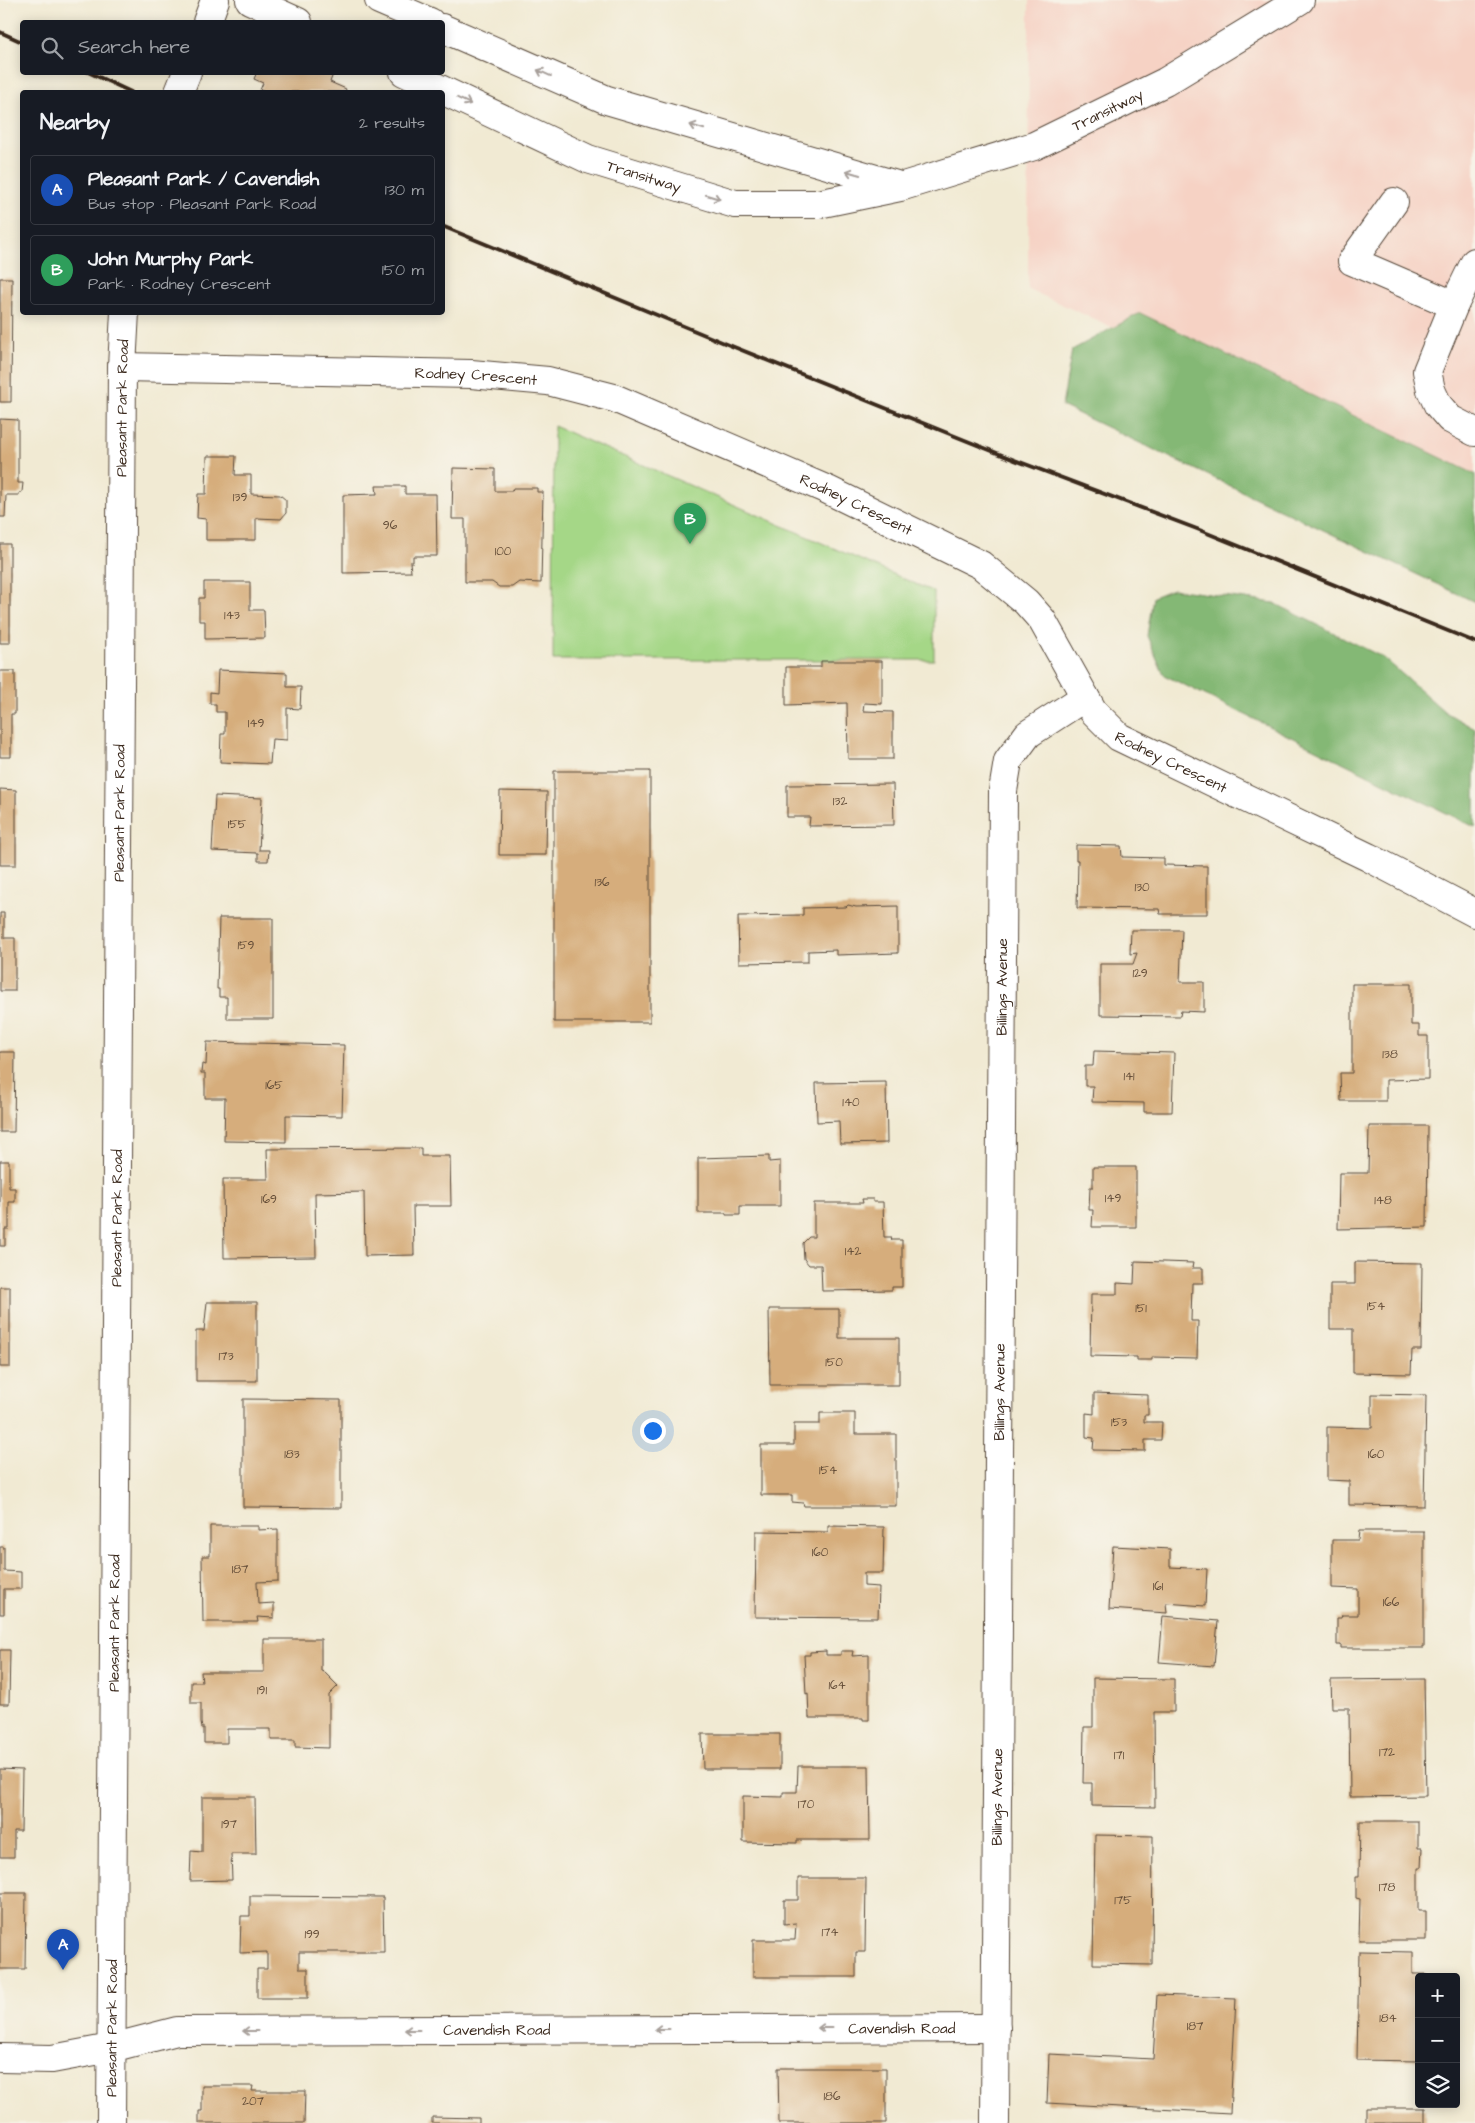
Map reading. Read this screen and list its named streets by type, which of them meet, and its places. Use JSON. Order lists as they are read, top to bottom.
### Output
{
  "streets": {
    "street": [
      "Transitway",
      "Rodney Crescent",
      "Pleasant Park Road",
      "Billings Avenue",
      "Cavendish Road"
    ]
  },
  "crossings": [
    ["Rodney Crescent", "Pleasant Park Road"],
    ["Rodney Crescent", "Billings Avenue"],
    ["Pleasant Park Road", "Cavendish Road"],
    ["Billings Avenue", "Cavendish Road"]
  ],
  "one_way": ["Cavendish Road"],
  "house_numbers": [
    "139",
    "96",
    "100",
    "143",
    "149",
    "132",
    "155",
    "136",
    "130",
    "159",
    "129",
    "138",
    "141",
    "165",
    "140",
    "149",
    "169",
    "148",
    "142",
    "154",
    "151",
    "173",
    "150",
    "153",
    "183",
    "160",
    "154",
    "160",
    "187",
    "161",
    "166",
    "164",
    "191",
    "172",
    "171",
    "170",
    "197",
    "178",
    "175",
    "174",
    "199",
    "184",
    "187",
    "186",
    "207"
  ],
  "page": {
    "search": "Search here",
    "heading": ["Nearby", "2 results"],
    "list": [
      {
        "mark": "A",
        "name": "Pleasant Park / Cavendish",
        "note": "Bus stop · Pleasant Park Road",
        "value": "130 m"
      },
      {
        "mark": "B",
        "name": "John Murphy Park",
        "note": "Park · Rodney Crescent",
        "value": "150 m"
      }
    ],
    "pins": ["B", "A"],
    "map_buttons": ["+", "−"]
  }
}
